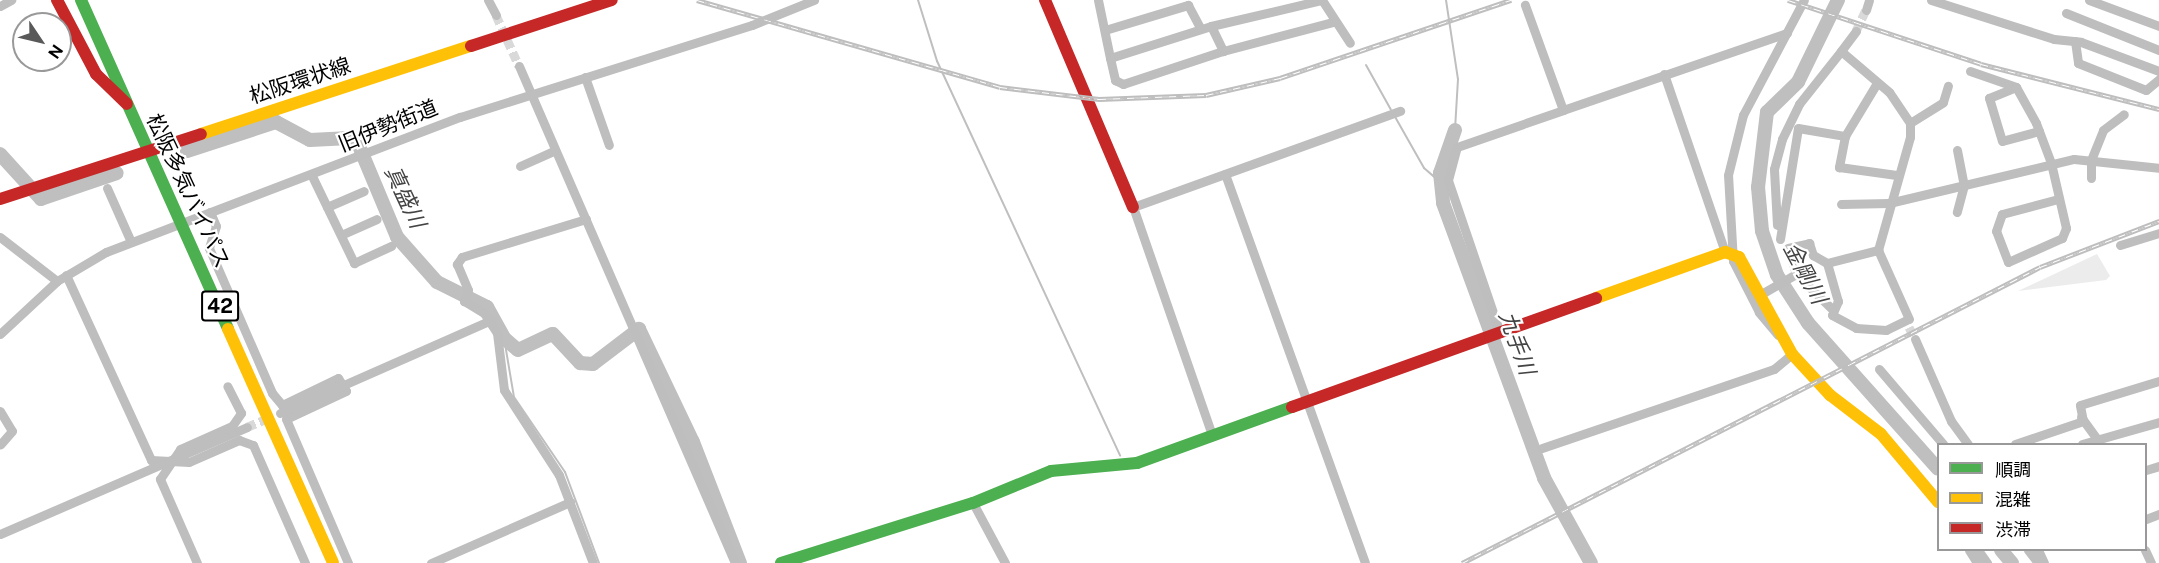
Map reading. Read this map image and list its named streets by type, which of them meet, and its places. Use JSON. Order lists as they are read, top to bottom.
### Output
{
  "streets": {
    "main road": ["松阪環状線", "松阪多気バイパス", "42"],
    "street": ["旧伊勢街道"]
  },
  "crossings": [
    ["松阪環状線", "松阪多気バイパス"],
    ["旧伊勢街道", "松阪多気バイパス"]
  ],
  "water": ["真盛川", "金剛川", "九手川"],
  "legend": ["順調", "混雑", "渋滞"],
  "north": "bottom right"
}
